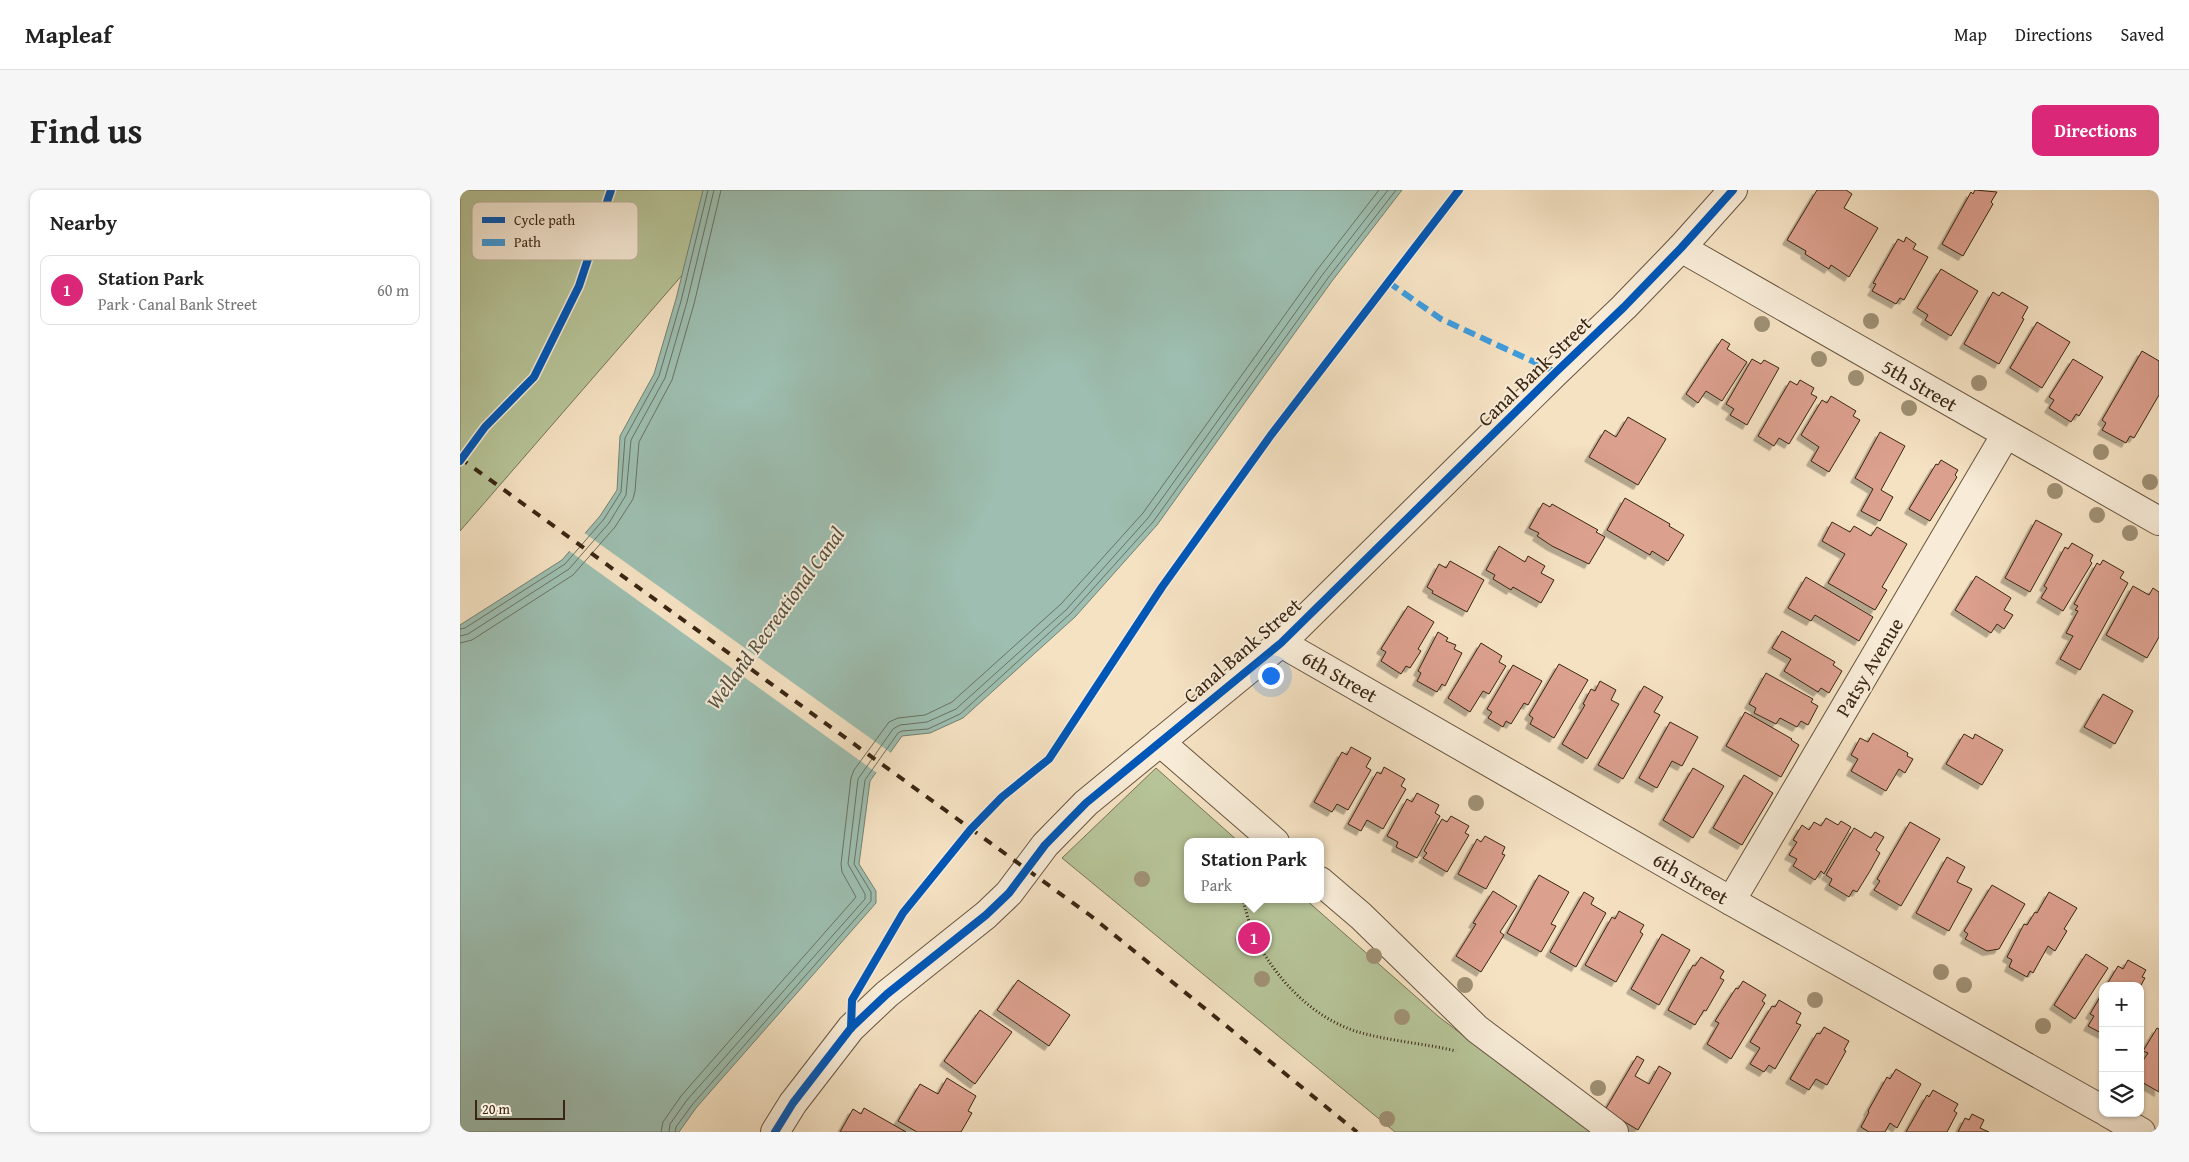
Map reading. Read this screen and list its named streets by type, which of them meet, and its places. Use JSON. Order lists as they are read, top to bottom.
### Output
{
  "streets": {
    "street": [
      "Canal Bank Street",
      "5th Street",
      "Patsy Avenue",
      "6th Street"
    ]
  },
  "crossings": [
    ["Canal Bank Street", "5th Street"],
    ["Canal Bank Street", "6th Street"],
    ["5th Street", "Patsy Avenue"],
    ["Patsy Avenue", "6th Street"]
  ],
  "water": ["Welland Recreational Canal"],
  "legend": ["Cycle path", "Path"],
  "scale_bar": "20 m",
  "page": {
    "header": "Mapleaf",
    "nav": ["Map", "Directions", "Saved"],
    "title": "Find us",
    "buttons": "Directions",
    "heading": "Nearby",
    "list": [
      {
        "mark": "1",
        "name": "Station Park",
        "note": "Park · Canal Bank Street",
        "value": "60 m"
      }
    ],
    "popup": ["Station Park", "Park"],
    "pins": "1",
    "map_buttons": ["+", "−"],
    "scale": "20 m"
  }
}
